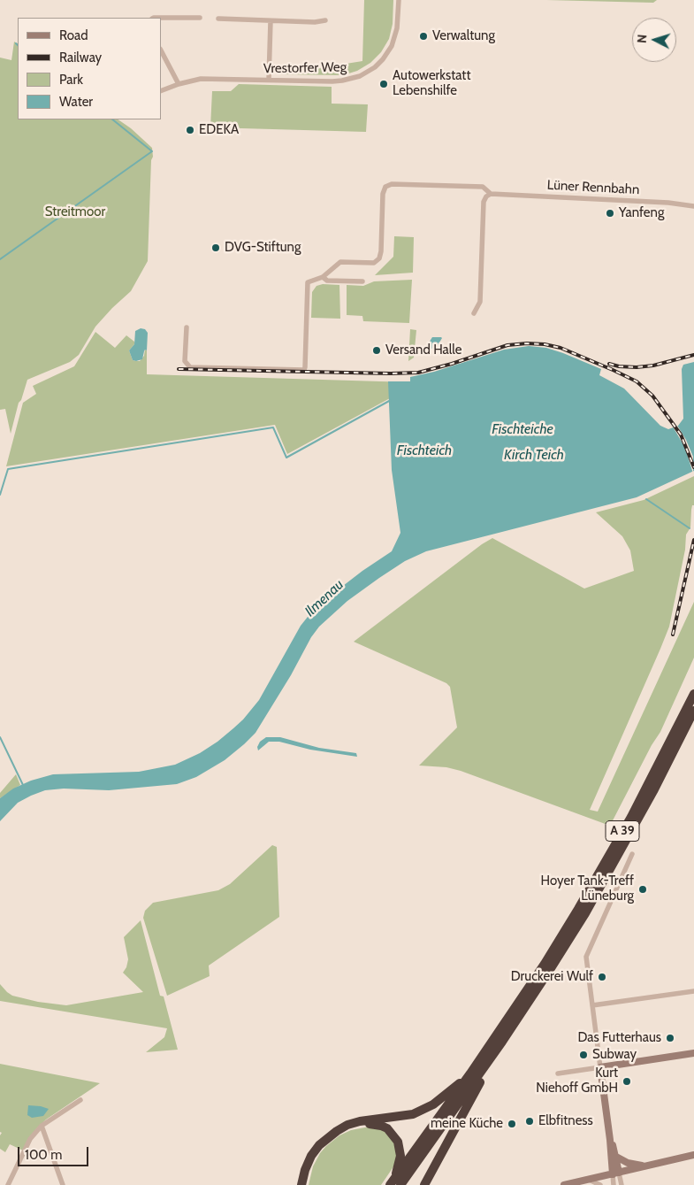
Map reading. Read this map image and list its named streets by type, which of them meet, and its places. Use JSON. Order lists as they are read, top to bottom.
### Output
{
  "streets": {
    "highway": ["A 39"],
    "street": ["Vrestorfer Weg", "Lüner Rennbahn"]
  },
  "water": [
    "Fischteiche",
    "Fischteich",
    "Kirch Teich",
    "Ilmenau"
  ],
  "parks": ["Streitmoor"],
  "places": [
    "Verwaltung",
    "Autowerkstatt Lebenshilfe",
    "EDEKA",
    "Yanfeng",
    "DVG-Stiftung",
    "Versand Halle",
    "Hoyer Tank-Treff Lüneburg",
    "Druckerei Wulf",
    "Das Futterhaus",
    "Subway",
    "Kurt Niehoff GmbH",
    "Elbfitness",
    "meine Küche"
  ],
  "legend": [
    "Road",
    "Railway",
    "Park",
    "Water"
  ],
  "scale_bar": "100 m",
  "north": "left"
}
